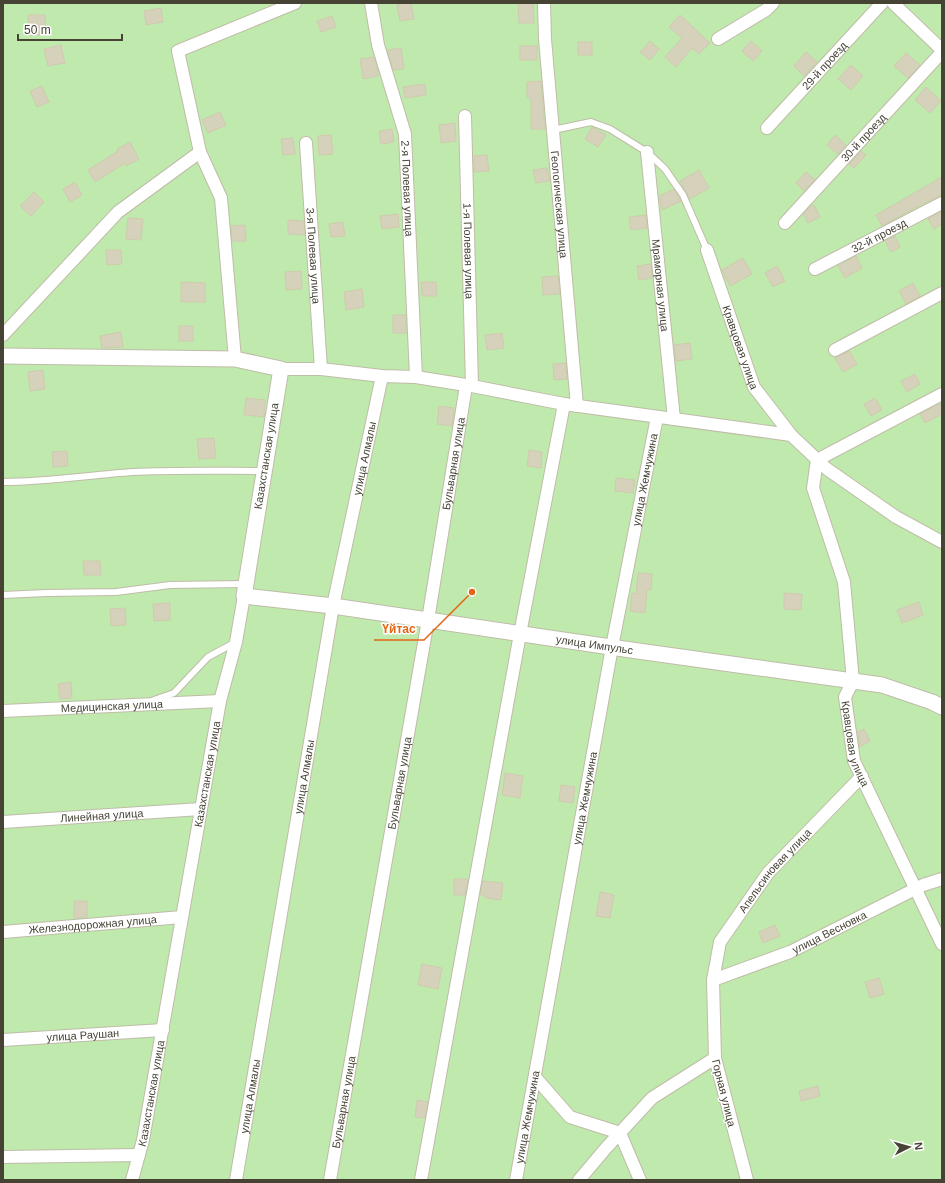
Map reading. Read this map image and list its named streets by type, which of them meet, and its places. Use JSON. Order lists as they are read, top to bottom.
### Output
{
  "streets": {
    "street": [
      "29-й проезд",
      "30-й проезд",
      "2-я Полевая улица",
      "Геологическая улица",
      "32-й проезд",
      "1-я Полевая улица",
      "3-я Полевая улица",
      "Мраморная улица",
      "Кравцовая улица",
      "Казахстанская улица",
      "улица Алмалы",
      "Бульварная улица",
      "улица Жемчужина",
      "улица Импульс",
      "Медицинская улица",
      "Линейная улица",
      "Апельсиновая улица",
      "Железнодорожная улица",
      "улица Весновка",
      "улица Раушан",
      "Горная улица"
    ]
  },
  "crossings": [
    ["1-я Полевая улица", "Бульварная улица"],
    ["Кравцовая улица", "улица Импульс"],
    ["Кравцовая улица", "Апельсиновая улица"],
    ["Кравцовая улица", "улица Весновка"],
    ["Казахстанская улица", "улица Импульс"],
    ["Казахстанская улица", "Медицинская улица"],
    ["Казахстанская улица", "Линейная улица"],
    ["Казахстанская улица", "Железнодорожная улица"],
    ["Казахстанская улица", "улица Раушан"],
    ["улица Алмалы", "улица Импульс"],
    ["Бульварная улица", "улица Импульс"],
    ["улица Жемчужина", "улица Импульс"],
    ["Апельсиновая улица", "улица Весновка"],
    ["Апельсиновая улица", "Горная улица"],
    ["улица Весновка", "Горная улица"]
  ],
  "places": ["Үйтас"],
  "scale_bar": "50 m",
  "north": "right"
}
